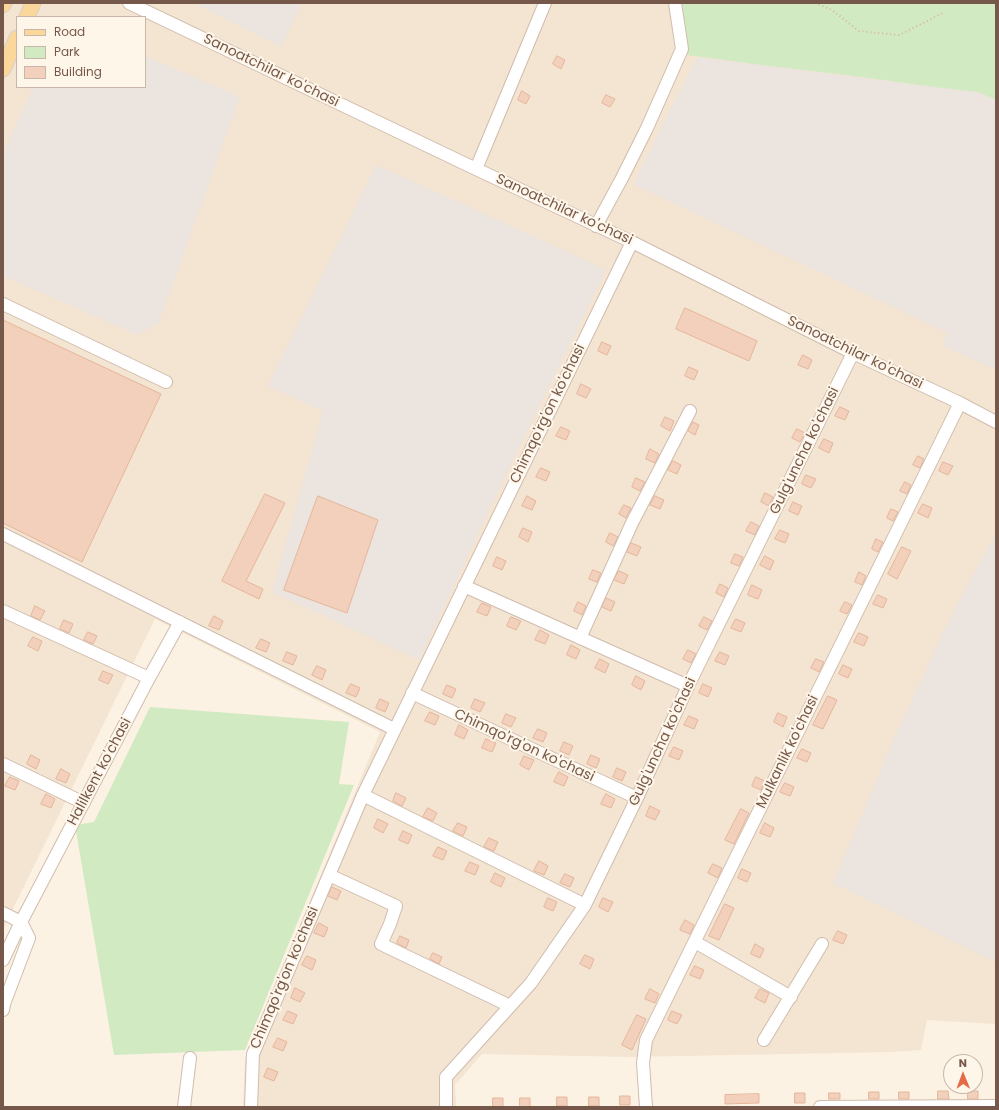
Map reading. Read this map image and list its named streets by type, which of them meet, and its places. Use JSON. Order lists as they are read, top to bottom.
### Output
{
  "streets": {
    "street": [
      "Sanoatchilar ko'chasi",
      "Chimqo'rg'on ko'chasi",
      "Gulg'uncha ko'chasi",
      "Mulkanlik ko'chasi",
      "Halilkent ko'chasi"
    ]
  },
  "crossings": [
    ["Sanoatchilar ko'chasi", "Chimqo'rg'on ko'chasi"],
    ["Sanoatchilar ko'chasi", "Gulg'uncha ko'chasi"],
    ["Sanoatchilar ko'chasi", "Mulkanlik ko'chasi"],
    ["Chimqo'rg'on ko'chasi", "Gulg'uncha ko'chasi"]
  ],
  "legend": ["Road", "Park", "Building"],
  "north": "top"
}
